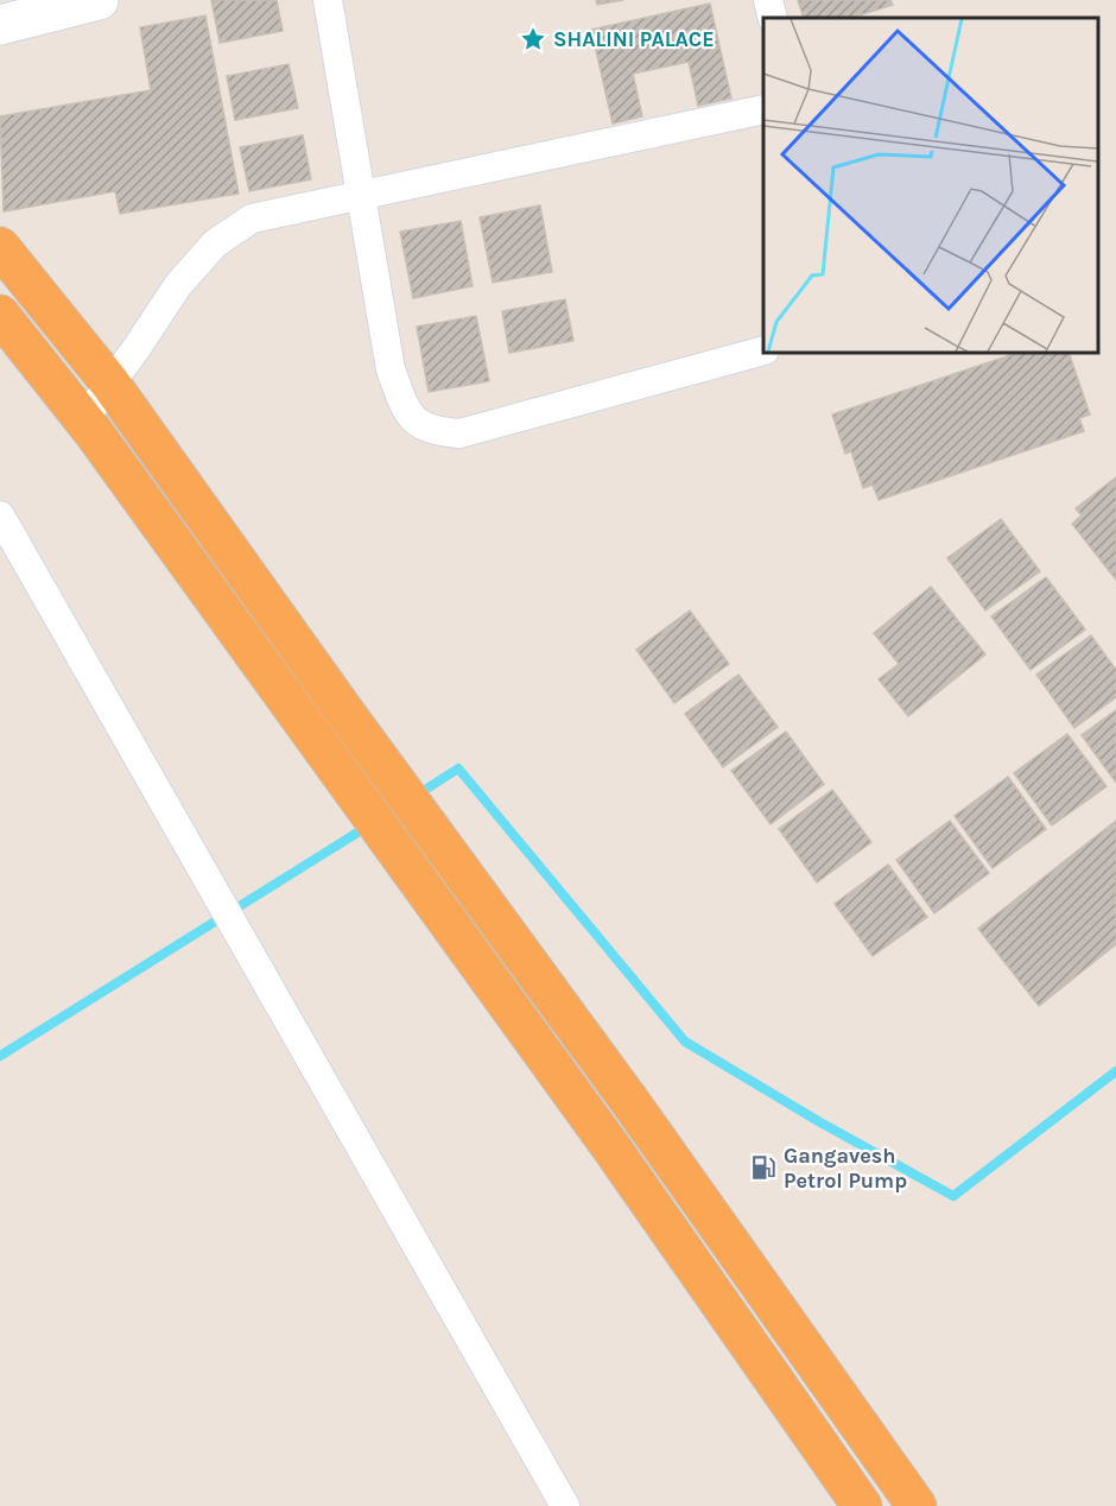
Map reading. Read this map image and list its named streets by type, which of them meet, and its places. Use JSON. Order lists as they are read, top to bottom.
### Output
{
  "places": {
    "place": ["SHALINI PALACE"],
    "fuel station": ["Gangavesh Petrol Pump"]
  }
}
